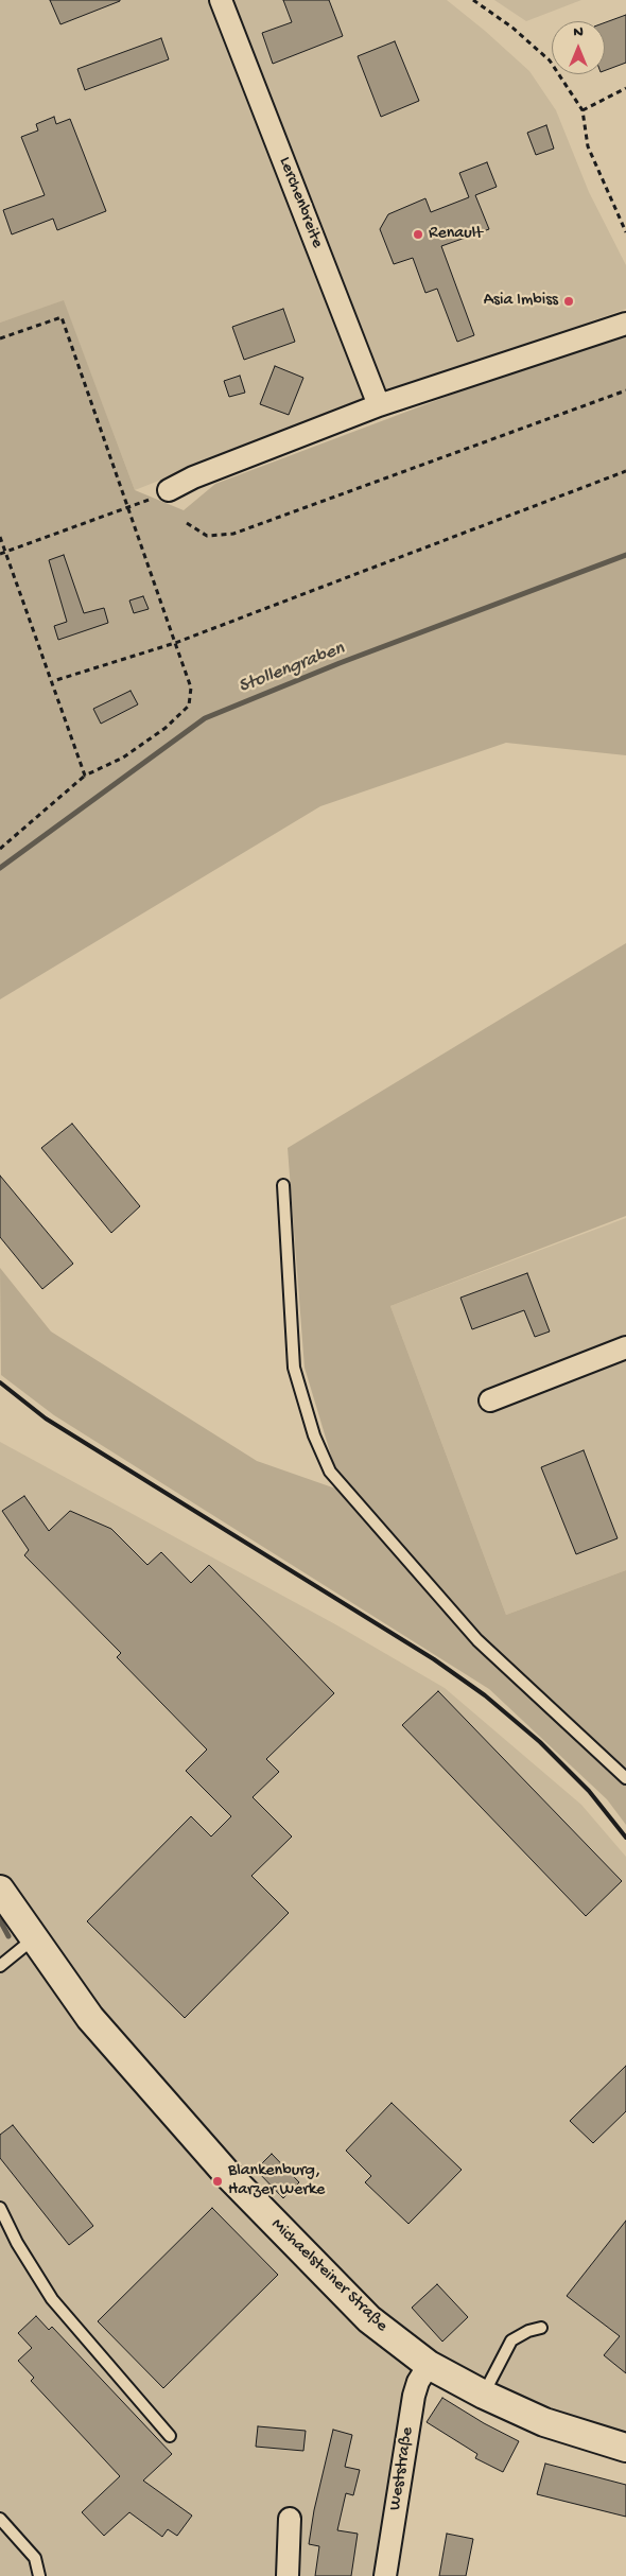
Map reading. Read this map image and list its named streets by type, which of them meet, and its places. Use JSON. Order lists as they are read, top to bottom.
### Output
{
  "streets": {
    "street": ["Lerchenbreite", "Michaelsteiner Straße", "Weststraße"]
  },
  "crossings": [
    ["Michaelsteiner Straße", "Weststraße"]
  ],
  "water": ["Stollengraben"],
  "places": ["Renault", "Asia Imbiss", "Blankenburg, Harzer Werke"],
  "north": "top"
}
